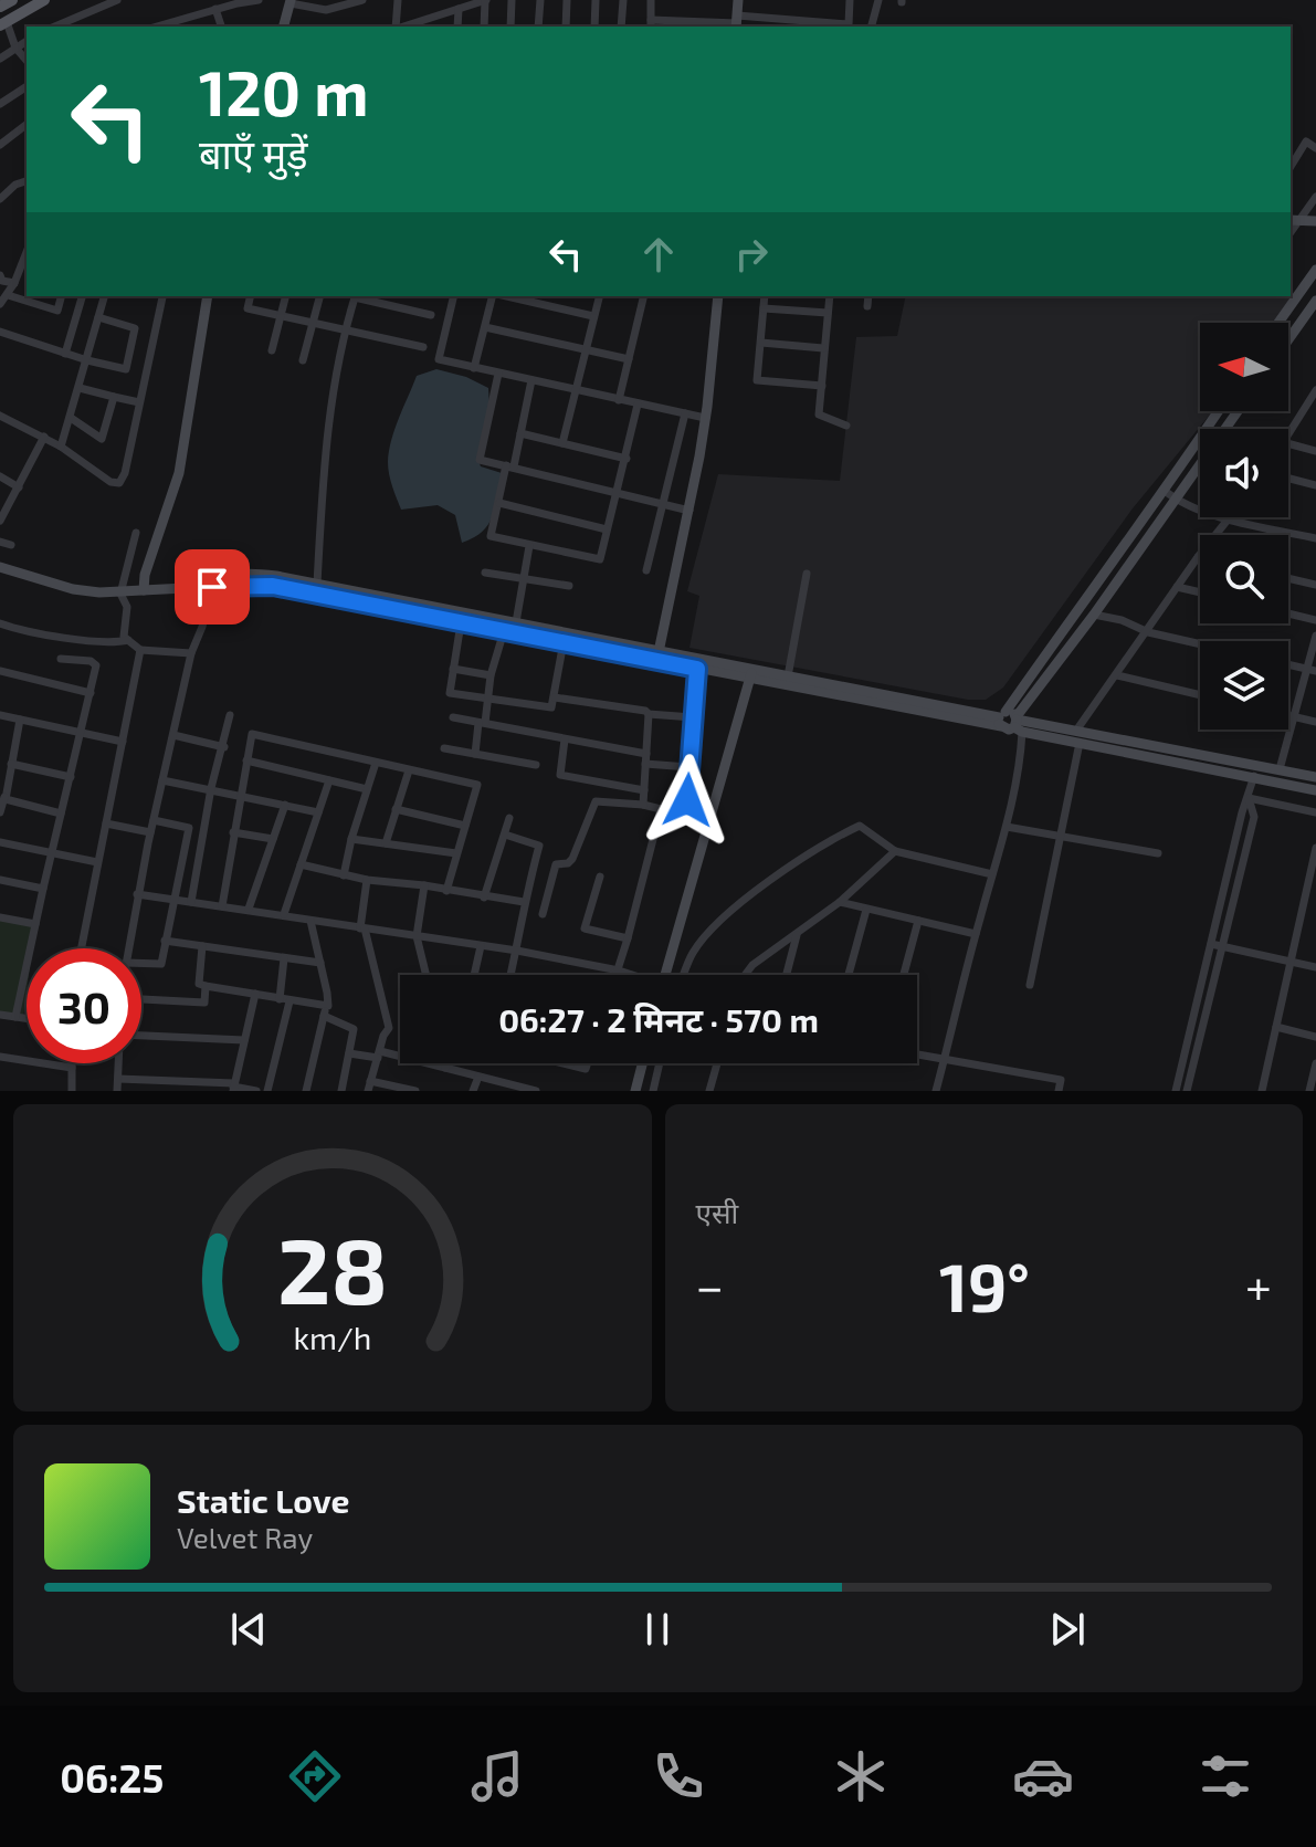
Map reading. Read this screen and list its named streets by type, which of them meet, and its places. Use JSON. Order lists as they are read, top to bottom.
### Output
{
  "north": "left",
  "page": {
    "turn": ["120 m", "बाएँ मुड़ें"],
    "limit": "30",
    "trip": "06:27 · 2 मिनट · 570 m",
    "tile": "एसी",
    "heat": ["−", "19°", "+"],
    "song": ["Static Love", "Velvet Ray"],
    "tabs": "06:25",
    "gauge": ["28", "km/h"]
  }
}
